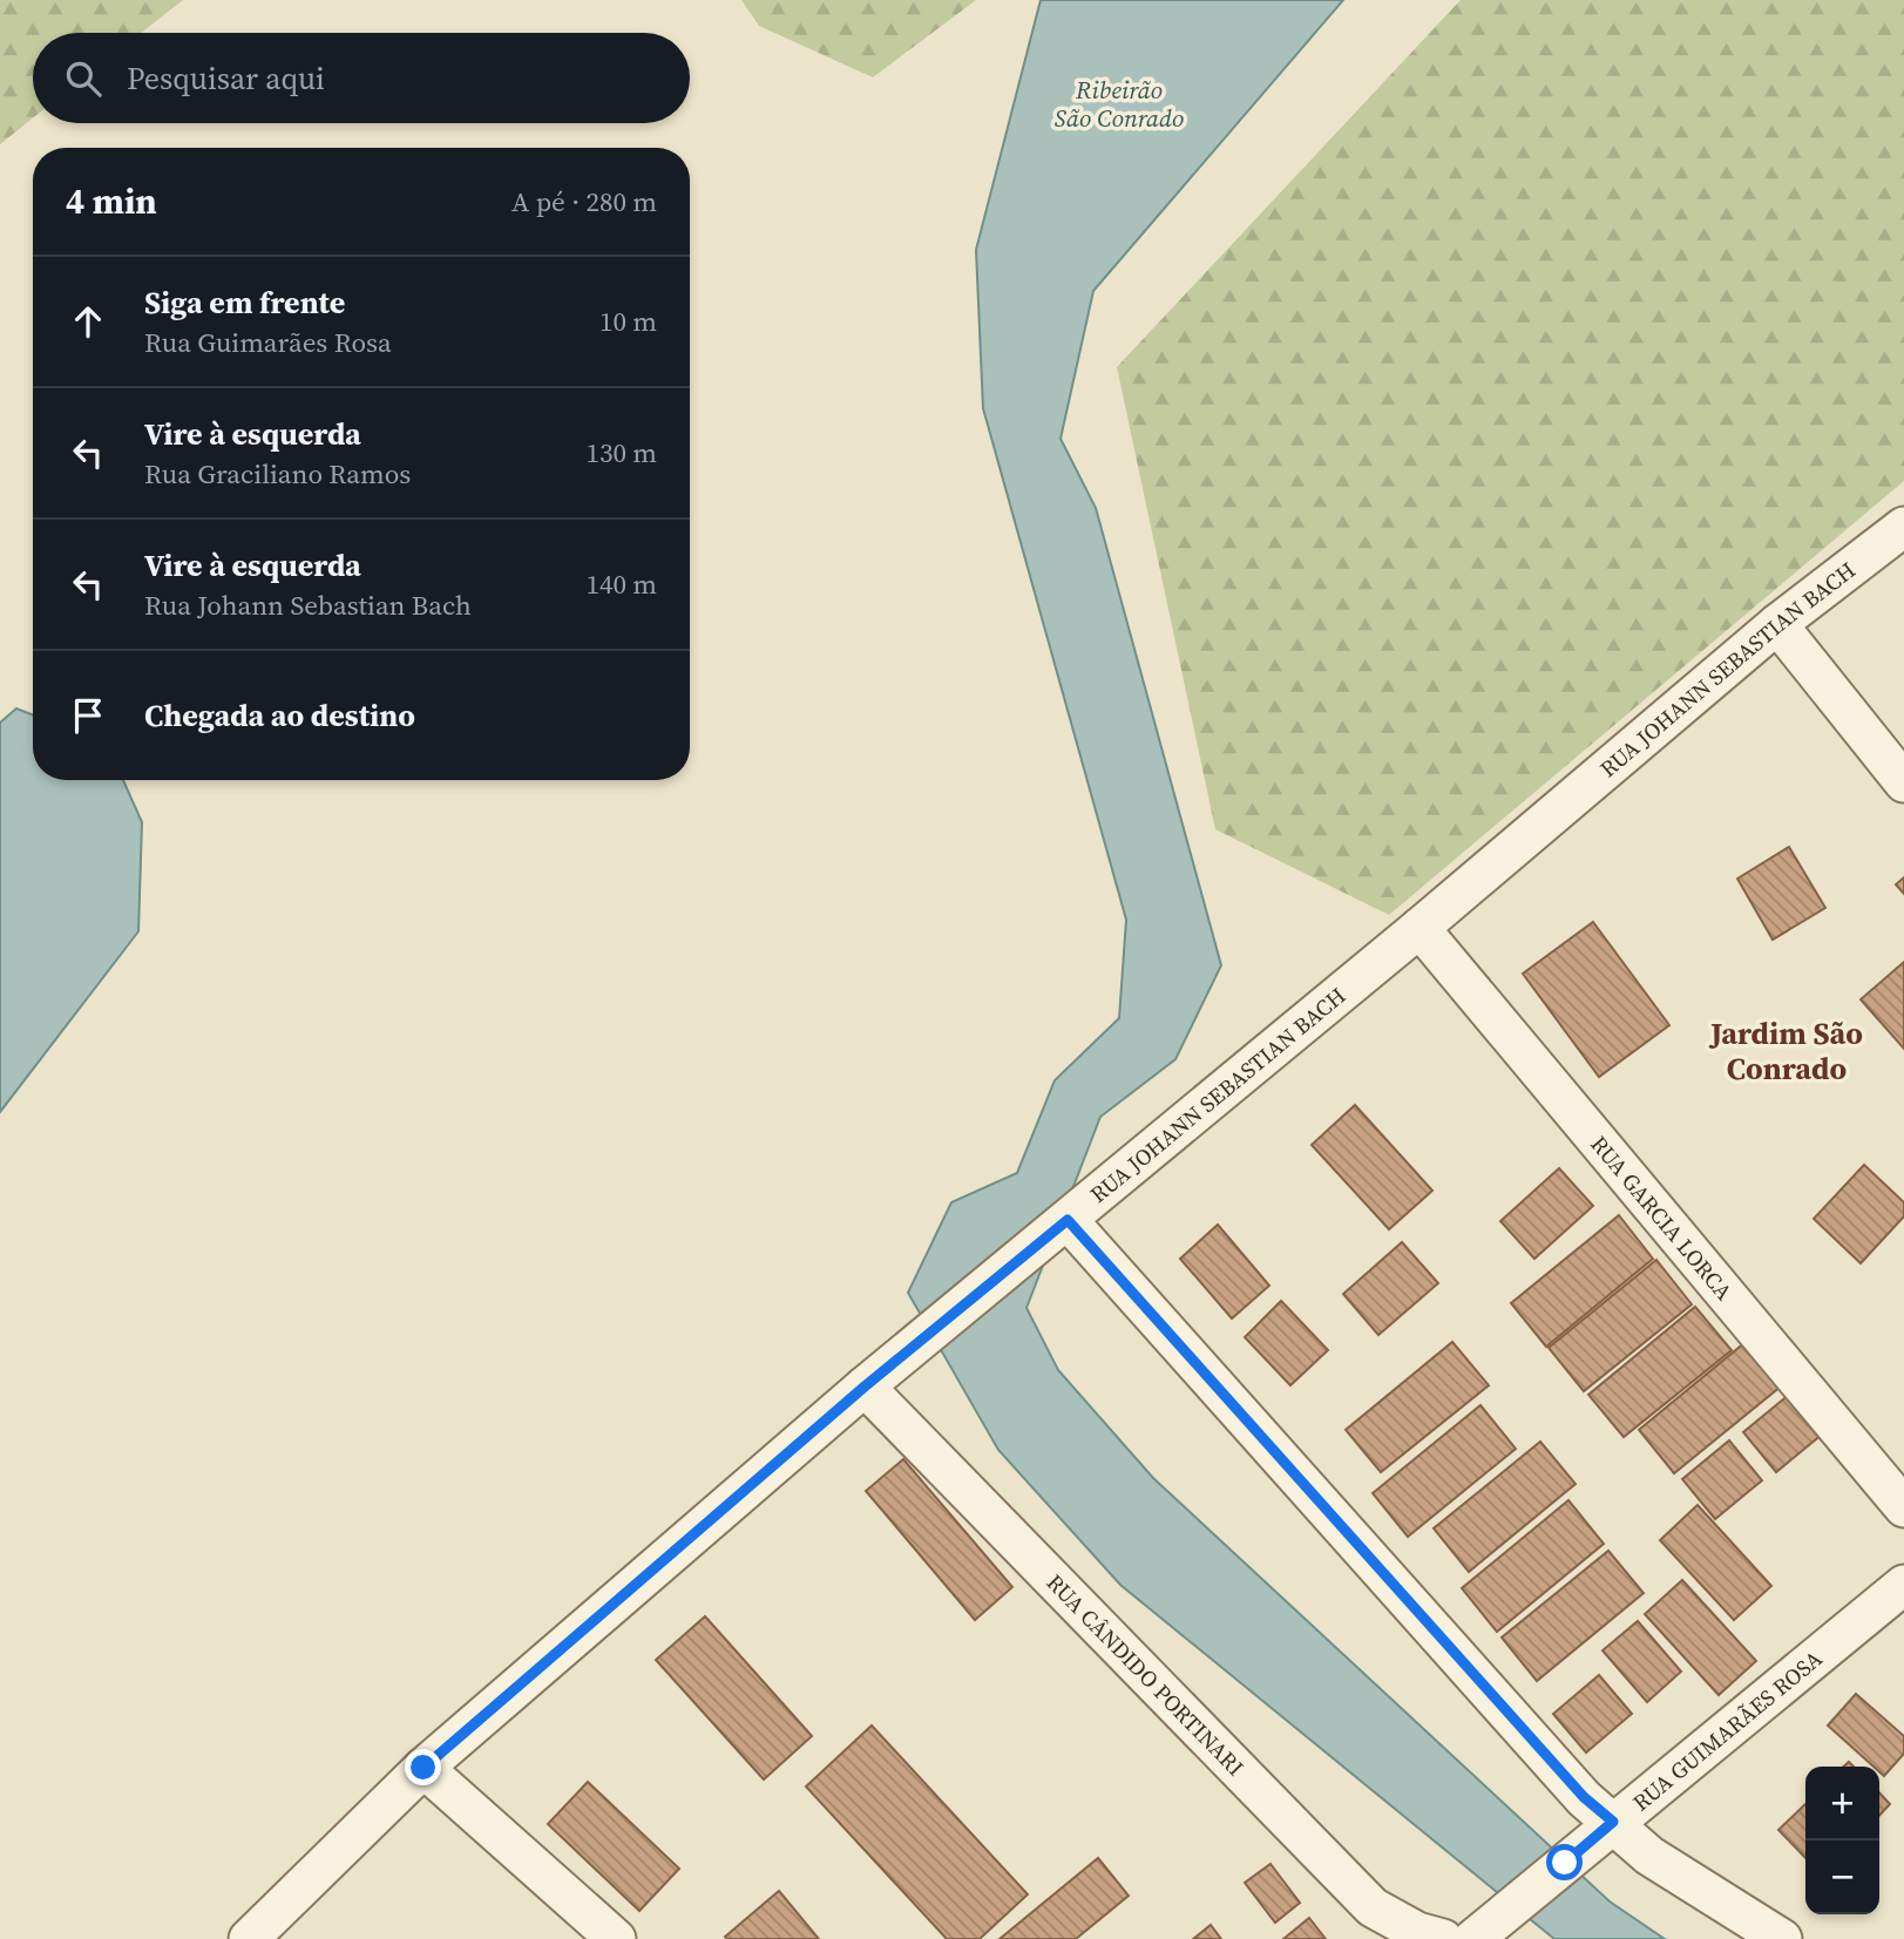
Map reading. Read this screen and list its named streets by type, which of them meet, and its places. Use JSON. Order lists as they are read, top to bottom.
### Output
{
  "streets": {
    "street": [
      "RUA JOHANN SEBASTIAN BACH",
      "RUA GARCIA LORCA",
      "RUA CÂNDIDO PORTINARI",
      "RUA GUIMARÃES ROSA"
    ]
  },
  "crossings": [
    ["RUA JOHANN SEBASTIAN BACH", "RUA GARCIA LORCA"],
    ["RUA JOHANN SEBASTIAN BACH", "RUA CÂNDIDO PORTINARI"]
  ],
  "districts": ["Jardim São Conrado"],
  "water": ["Ribeirão São Conrado"],
  "page": {
    "search": "Pesquisar aqui",
    "heading": ["4 min", "A pé · 280 m"],
    "list": [
      ["Siga em frente", "Rua Guimarães Rosa", "10 m"],
      ["Vire à esquerda", "Rua Graciliano Ramos", "130 m"],
      ["Vire à esquerda", "Rua Johann Sebastian Bach", "140 m"],
      "Chegada ao destino"
    ],
    "map_buttons": ["+", "−"]
  }
}
